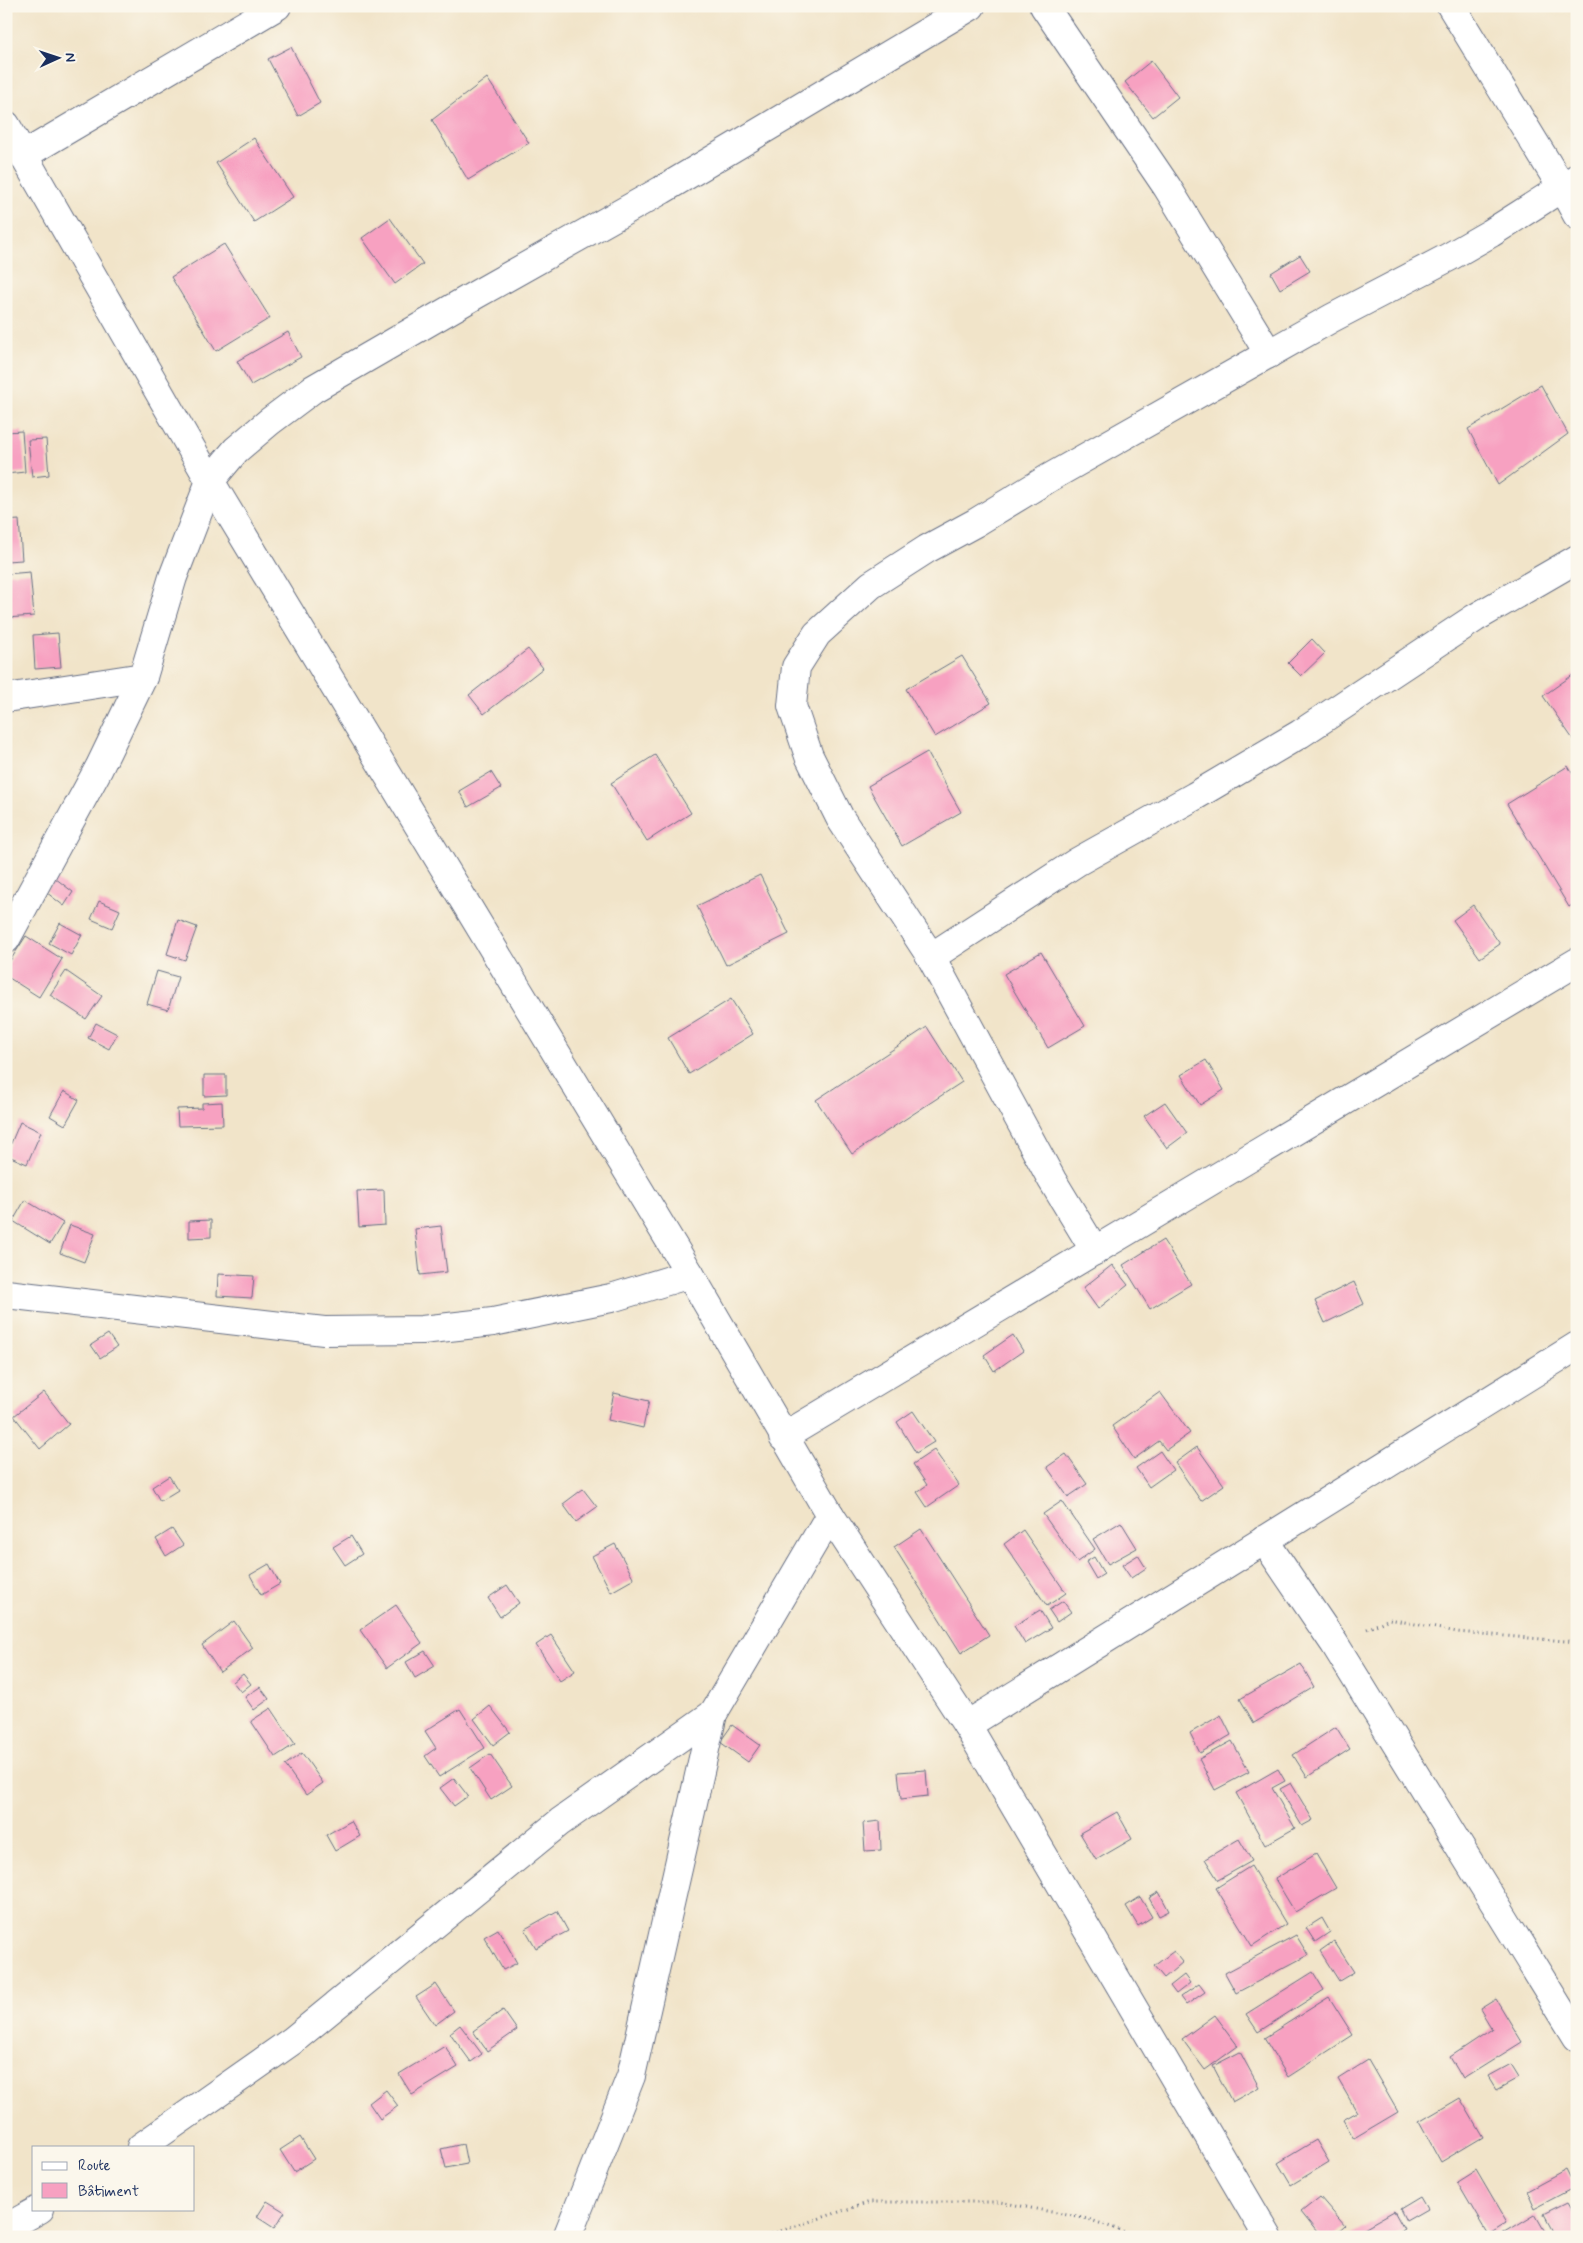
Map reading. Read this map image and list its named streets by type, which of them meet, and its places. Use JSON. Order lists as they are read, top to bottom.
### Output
{
  "legend": ["Route", "Bâtiment"],
  "north": "right"
}
